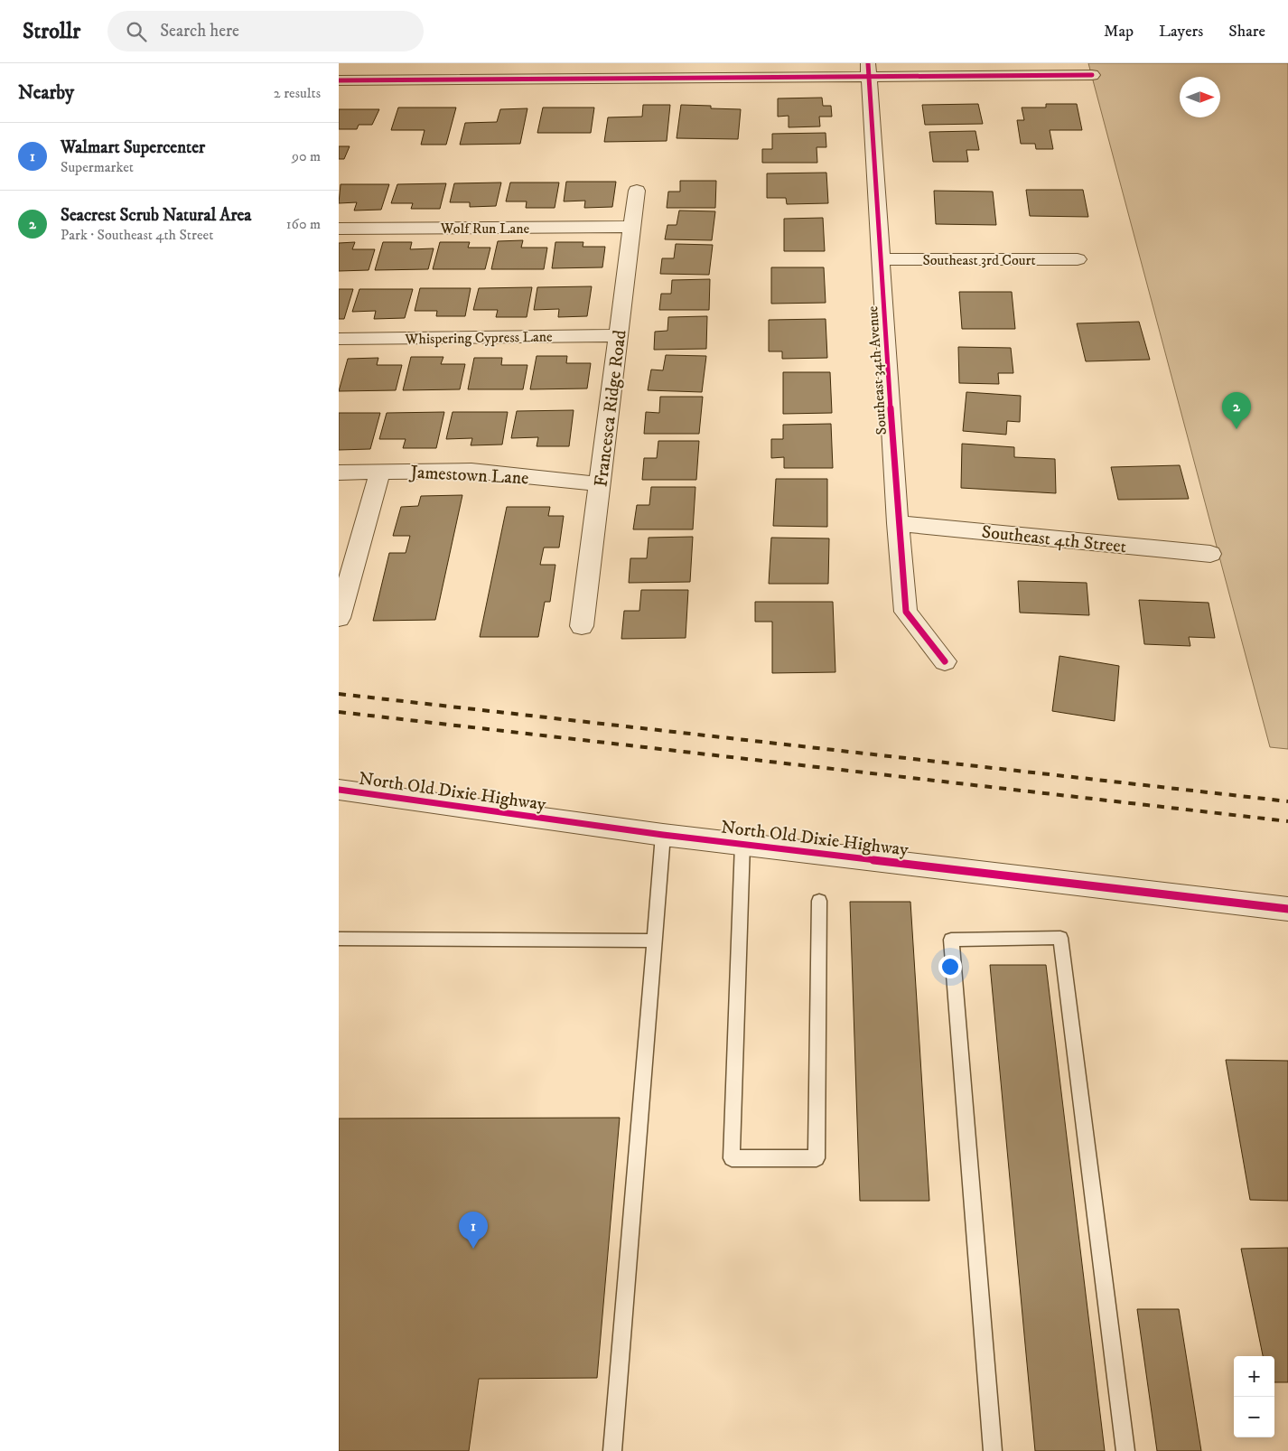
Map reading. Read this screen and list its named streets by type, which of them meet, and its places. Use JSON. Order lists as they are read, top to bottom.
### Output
{
  "streets": {
    "street": [
      "Wolf Run Lane",
      "Southeast 3rd Court",
      "Whispering Cypress Lane",
      "Southeast 34th Avenue",
      "Francesca Ridge Road",
      "Jamestown Lane",
      "Southeast 4th Street",
      "North Old Dixie Highway"
    ]
  },
  "crossings": [
    ["Wolf Run Lane", "Francesca Ridge Road"],
    ["Southeast 3rd Court", "Southeast 34th Avenue"],
    ["Whispering Cypress Lane", "Francesca Ridge Road"],
    ["Southeast 34th Avenue", "Southeast 4th Street"],
    ["Francesca Ridge Road", "Jamestown Lane"]
  ],
  "north": "right",
  "page": {
    "header": "Strollr",
    "search": "Search here",
    "nav": ["Map", "Layers", "Share"],
    "heading": ["Nearby", "2 results"],
    "list": [
      {
        "mark": "1",
        "name": "Walmart Supercenter",
        "note": "Supermarket",
        "value": "90 m"
      },
      {
        "mark": "2",
        "name": "Seacrest Scrub Natural Area",
        "note": "Park · Southeast 4th Street",
        "value": "160 m"
      }
    ],
    "pins": ["2", "1"],
    "map_buttons": ["+", "−"]
  }
}
